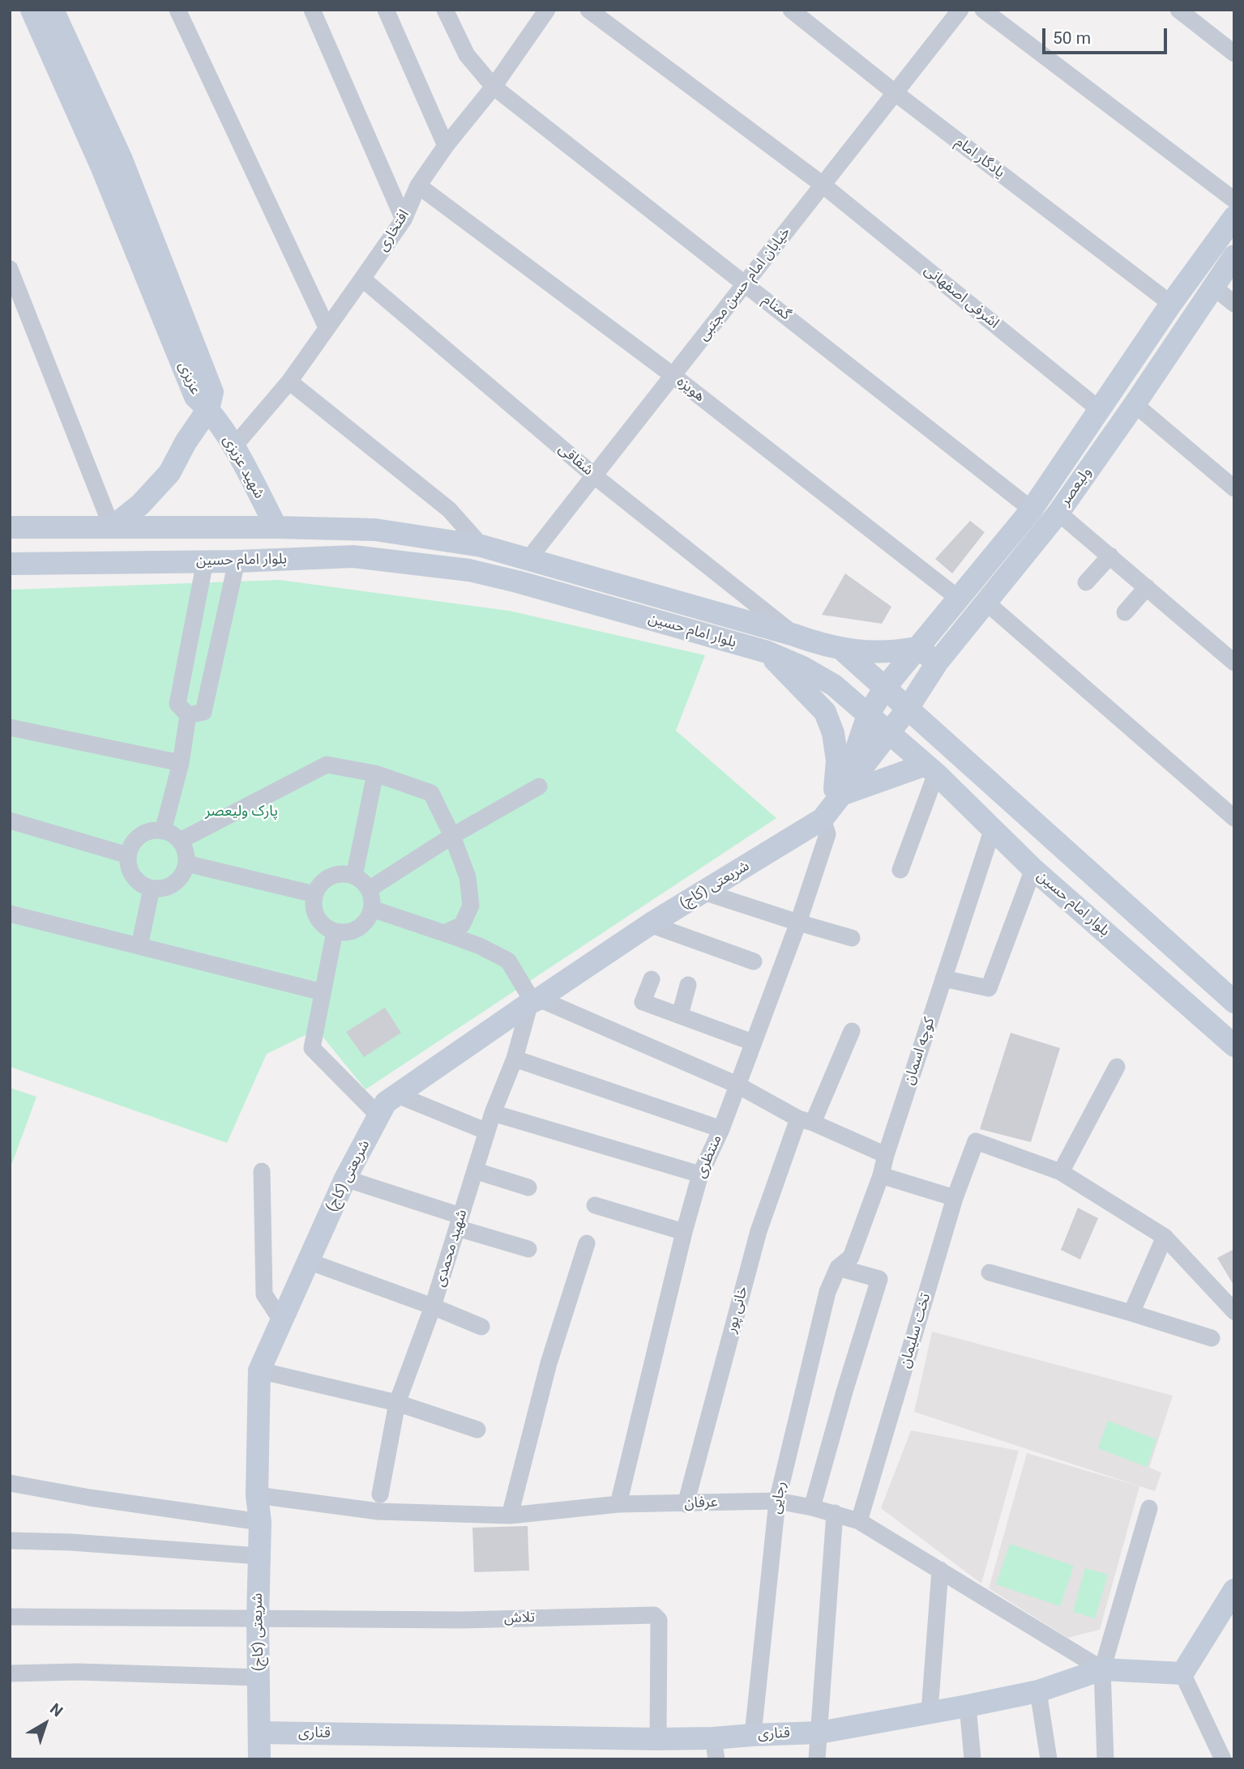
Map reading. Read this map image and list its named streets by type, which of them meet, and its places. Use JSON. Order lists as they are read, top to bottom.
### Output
{
  "streets": {
    "street": [
      "یادگار امام",
      "افتخاری",
      "خیابان امام حسن مجتبی",
      "اشرفی اصفهانی",
      "گمنام",
      "عزیزی",
      "هویزه",
      "شقاقی",
      "شهید عزیزی",
      "ولیعصر",
      "بلوار امام حسین",
      "شریعتی (کاج)",
      "کوچه اسمان",
      "منتظری",
      "شهید محمدی",
      "خانی پور",
      "تخت سلیمان",
      "رجایی",
      "عرفان",
      "تلاش",
      "قناری"
    ]
  },
  "crossings": [
    ["یادگار امام", "خیابان امام حسن مجتبی"],
    ["یادگار امام", "ولیعصر"],
    ["افتخاری", "گمنام"],
    ["افتخاری", "هویزه"],
    ["افتخاری", "شقاقی"],
    ["افتخاری", "شهید عزیزی"],
    ["خیابان امام حسن مجتبی", "اشرفی اصفهانی"],
    ["خیابان امام حسن مجتبی", "گمنام"],
    ["خیابان امام حسن مجتبی", "هویزه"],
    ["خیابان امام حسن مجتبی", "شقاقی"],
    ["خیابان امام حسن مجتبی", "بلوار امام حسین"],
    ["اشرفی اصفهانی", "ولیعصر"],
    ["گمنام", "ولیعصر"],
    ["عزیزی", "شهید عزیزی"],
    ["هویزه", "ولیعصر"],
    ["شقاقی", "بلوار امام حسین"],
    ["شهید عزیزی", "بلوار امام حسین"],
    ["ولیعصر", "بلوار امام حسین"],
    ["ولیعصر", "شریعتی (کاج)"],
    ["ولیعصر", "منتظری"],
    ["بلوار امام حسین", "کوچه اسمان"],
    ["شریعتی (کاج)", "منتظری"],
    ["شریعتی (کاج)", "شهید محمدی"],
    ["شریعتی (کاج)", "عرفان"],
    ["شریعتی (کاج)", "تلاش"],
    ["شریعتی (کاج)", "قناری"],
    ["کوچه اسمان", "رجایی"],
    ["منتظری", "عرفان"],
    ["خانی پور", "عرفان"],
    ["تخت سلیمان", "عرفان"],
    ["رجایی", "عرفان"],
    ["رجایی", "قناری"],
    ["عرفان", "قناری"],
    ["تلاش", "قناری"]
  ],
  "parks": ["پارک ولیعصر"],
  "scale_bar": "50 m",
  "north": "top right"
}
